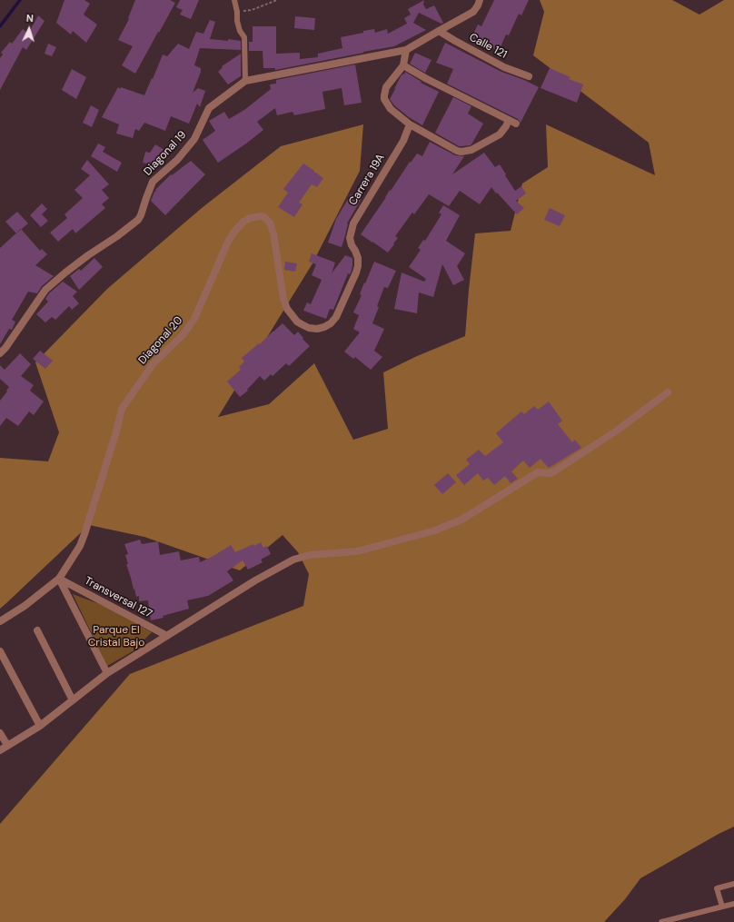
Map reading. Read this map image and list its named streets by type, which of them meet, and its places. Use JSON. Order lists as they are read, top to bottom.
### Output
{
  "streets": {
    "street": [
      "Calle 121",
      "Diagonal 19",
      "Carrera 19A",
      "Diagonal 20",
      "Transversal 127"
    ]
  },
  "crossings": [
    ["Calle 121", "Diagonal 19"],
    ["Carrera 19A", "Diagonal 20"],
    ["Diagonal 20", "Transversal 127"]
  ],
  "parks": ["Parque El Cristal Bajo"],
  "north": "top"
}
